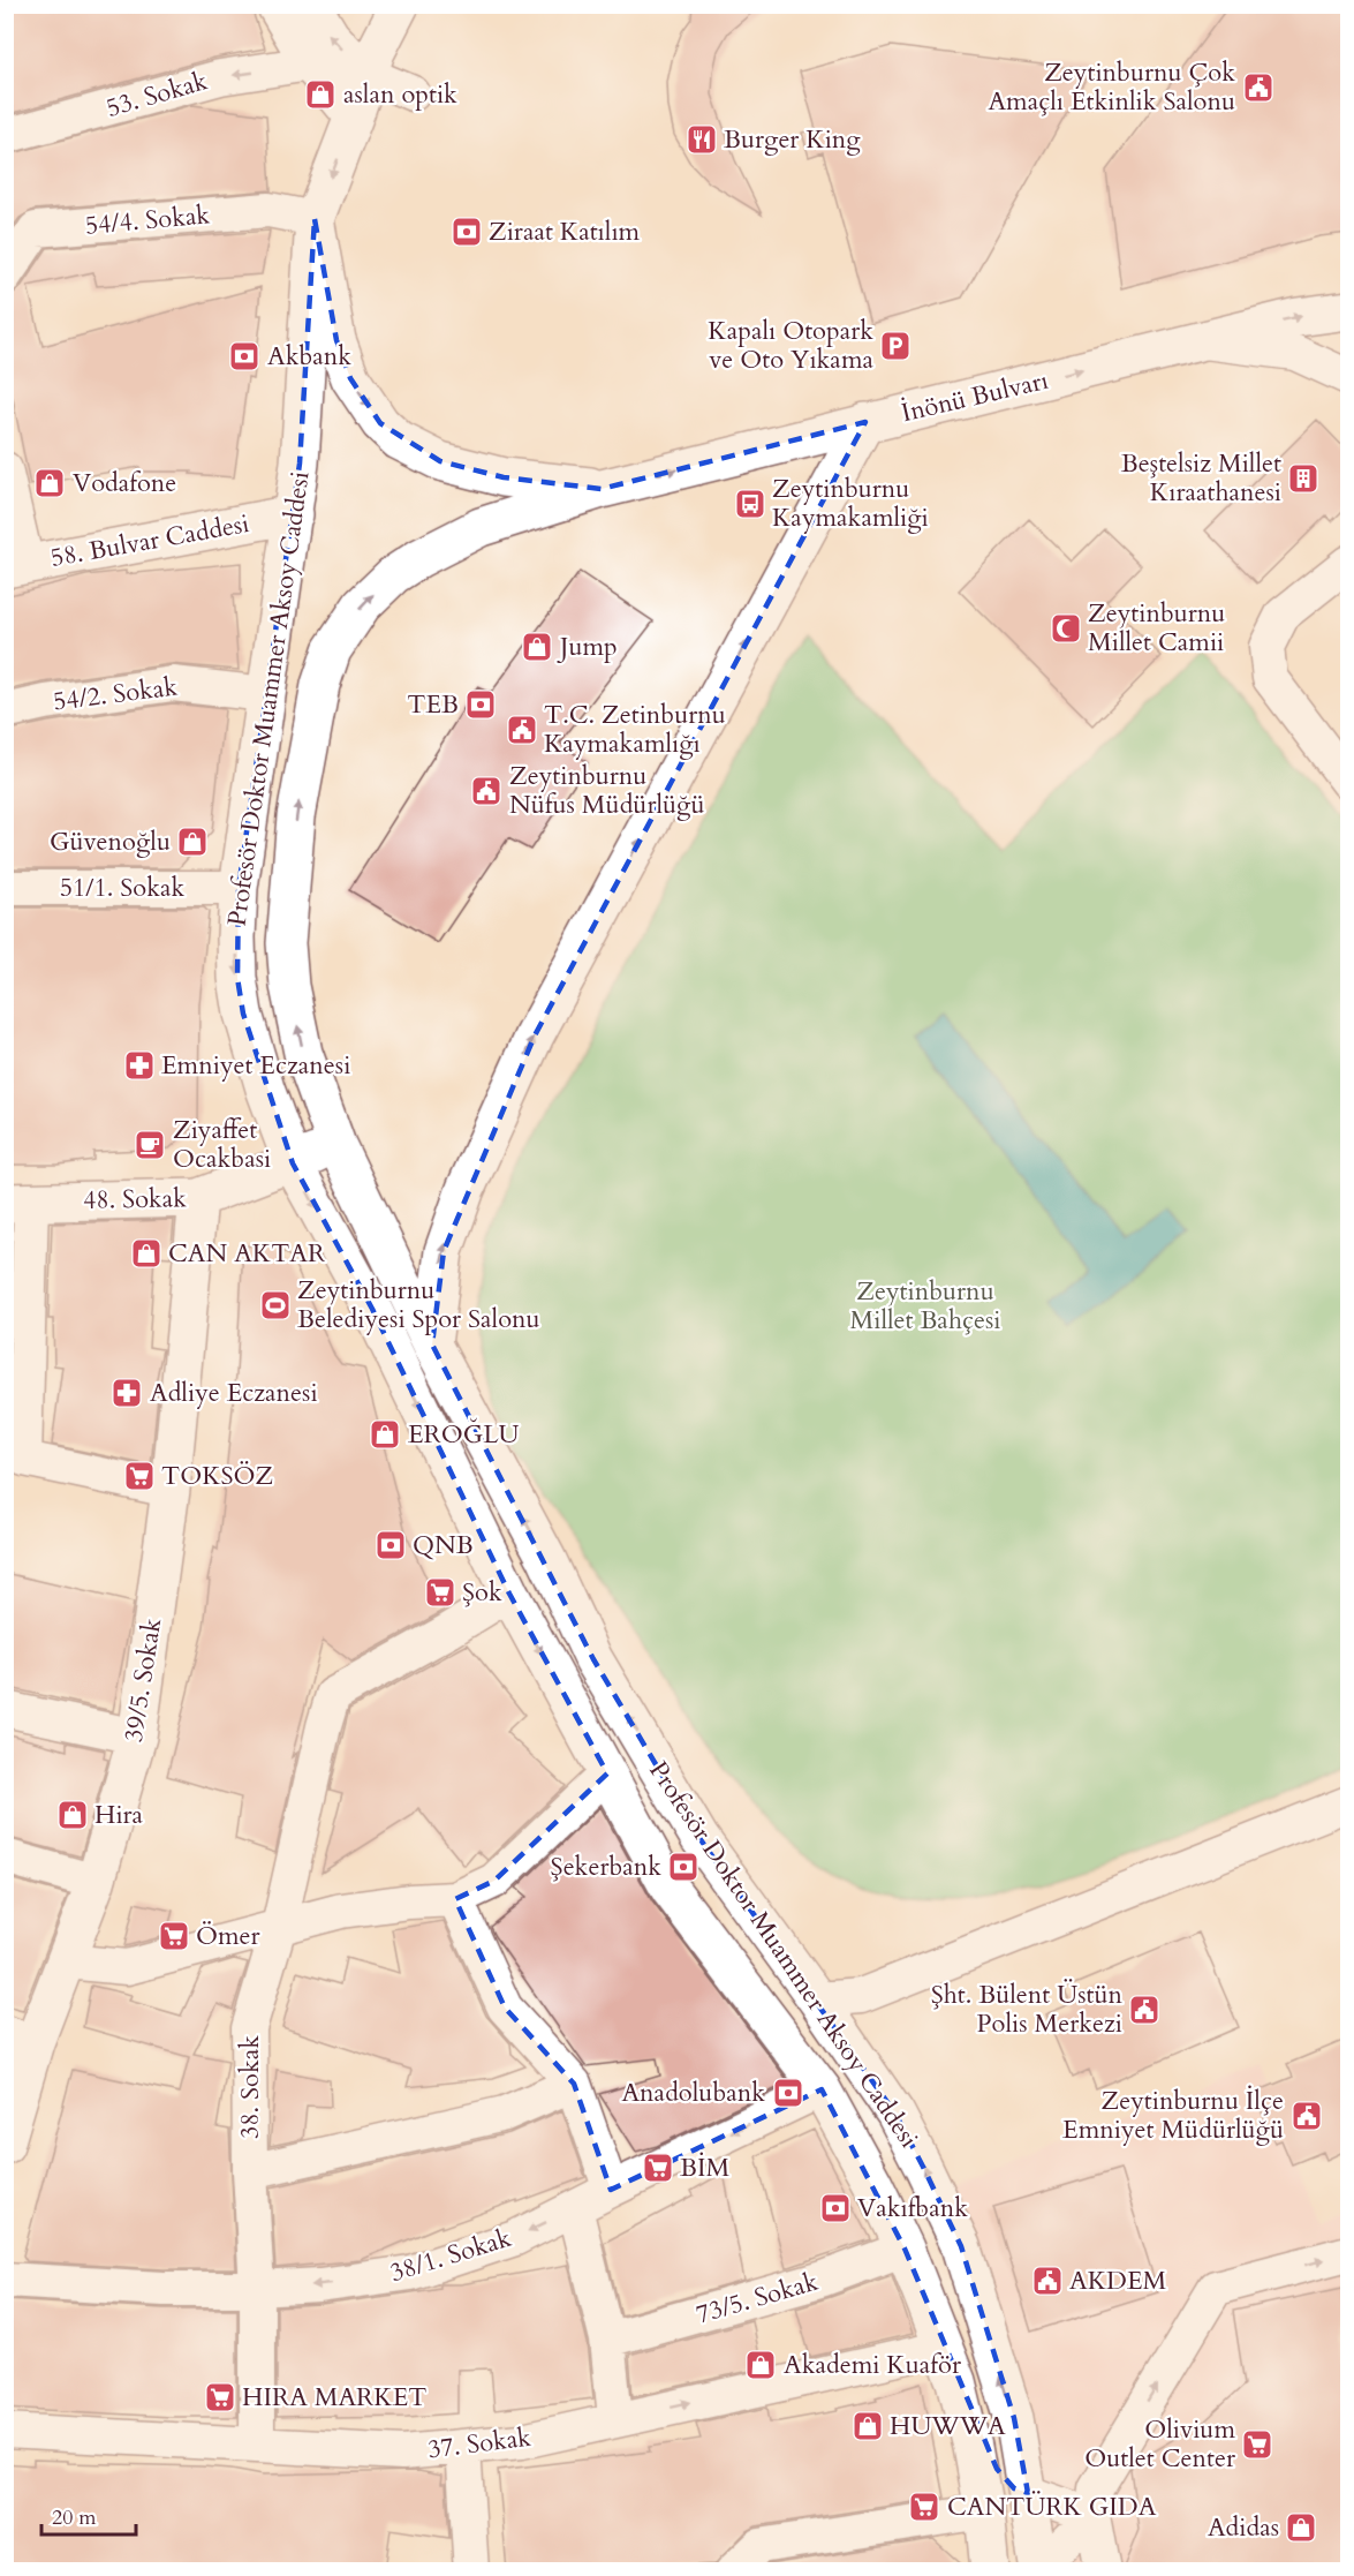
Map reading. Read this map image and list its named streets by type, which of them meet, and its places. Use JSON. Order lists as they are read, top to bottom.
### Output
{
  "streets": {
    "main road": [
      "İnönü Bulvarı",
      "58. Bulvar Caddesi",
      "Profesör Doktor Muammer Aksoy Caddesi",
      "48. Sokak",
      "39/5. Sokak"
    ],
    "street": [
      "53. Sokak",
      "54/4. Sokak",
      "54/2. Sokak",
      "51/1. Sokak",
      "38. Sokak",
      "38/1. Sokak",
      "73/5. Sokak",
      "37. Sokak"
    ]
  },
  "crossings": [
    ["54/4. Sokak", "Profesör Doktor Muammer Aksoy Caddesi"],
    ["İnönü Bulvarı", "Profesör Doktor Muammer Aksoy Caddesi"],
    ["58. Bulvar Caddesi", "Profesör Doktor Muammer Aksoy Caddesi"],
    ["54/2. Sokak", "Profesör Doktor Muammer Aksoy Caddesi"],
    ["Profesör Doktor Muammer Aksoy Caddesi", "51/1. Sokak"],
    ["Profesör Doktor Muammer Aksoy Caddesi", "48. Sokak"],
    ["Profesör Doktor Muammer Aksoy Caddesi", "38. Sokak"],
    ["Profesör Doktor Muammer Aksoy Caddesi", "38/1. Sokak"],
    ["Profesör Doktor Muammer Aksoy Caddesi", "73/5. Sokak"],
    ["Profesör Doktor Muammer Aksoy Caddesi", "37. Sokak"],
    ["48. Sokak", "39/5. Sokak"],
    ["38. Sokak", "38/1. Sokak"],
    ["38. Sokak", "37. Sokak"]
  ],
  "one_way": ["53. Sokak", "İnönü Bulvarı"],
  "parks": ["Zeytinburnu Millet Bahçesi"],
  "places": {
    "public building": [
      "Zeytinburnu Çok Amaçlı Etkinlik Salonu",
      "T.C. Zetinburnu Kaymakamlığı",
      "Zeytinburnu Nüfus Müdürlüğü",
      "Şht. Bülent Üstün Polis Merkezi",
      "Zeytinburnu İlçe Emniyet Müdürlüğü",
      "AKDEM"
    ],
    "shop": [
      "aslan optik",
      "Vodafone",
      "Jump",
      "Güvenoğlu",
      "CAN AKTAR",
      "EROĞLU",
      "Hira",
      "Akademi Kuaför",
      "HUWWA",
      "Adidas"
    ],
    "restaurant": ["Burger King"],
    "bank": [
      "Ziraat Katılım",
      "Akbank",
      "TEB",
      "QNB",
      "Şekerbank",
      "Anadolubank",
      "Vakıfbank"
    ],
    "parking": ["Kapalı Otopark ve Oto Yıkama"],
    "building": ["Beştelsiz Millet Kıraathanesi"],
    "bus stop": ["Zeytinburnu Kaymakamliği"],
    "mosque": ["Zeytinburnu Millet Camii"],
    "pharmacy": ["Emniyet Eczanesi", "Adliye Eczanesi"],
    "cafe": ["Ziyaffet Ocakbasi"],
    "sports": ["Zeytinburnu Belediyesi Spor Salonu"],
    "supermarket": [
      "TOKSÖZ",
      "Şok",
      "Ömer",
      "BİM",
      "HIRA MARKET",
      "Olivium Outlet Center",
      "CANTÜRK GIDA"
    ]
  },
  "scale_bar": "20 m"
}
